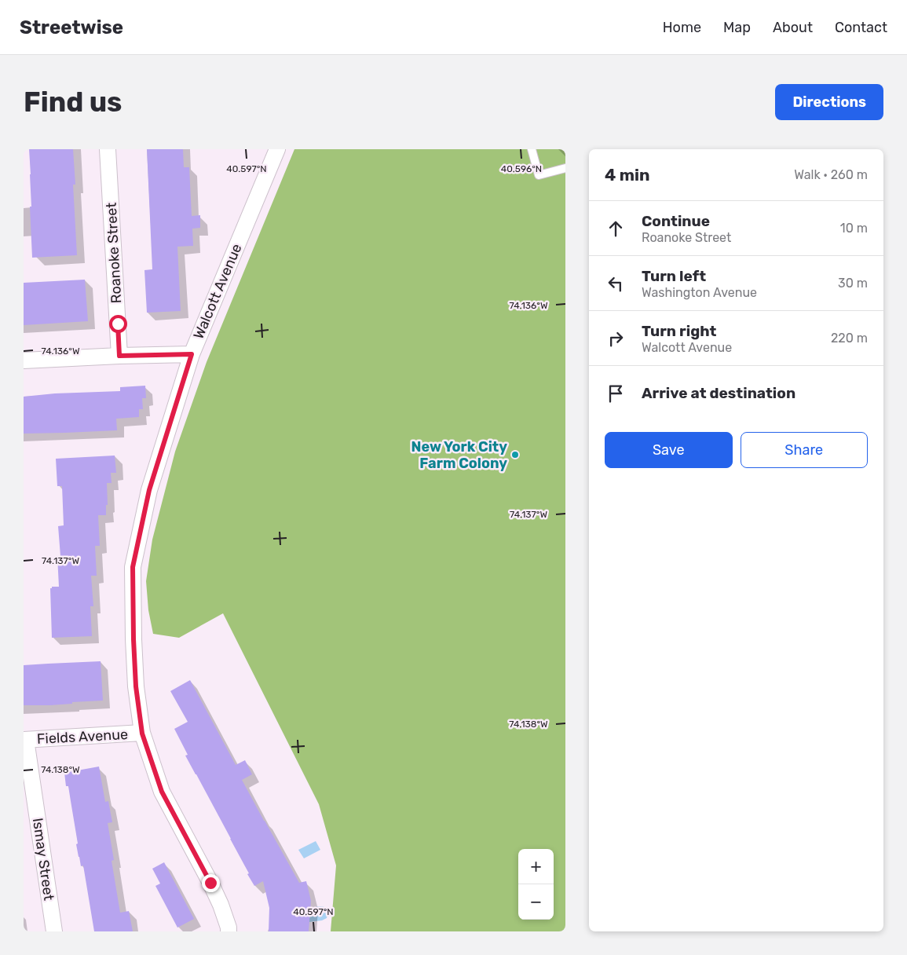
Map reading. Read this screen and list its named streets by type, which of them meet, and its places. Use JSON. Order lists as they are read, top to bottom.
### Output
{
  "streets": {
    "street": [
      "Roanoke Street",
      "Walcott Avenue",
      "Fields Avenue",
      "Ismay Street"
    ]
  },
  "crossings": [
    ["Walcott Avenue", "Fields Avenue"],
    ["Fields Avenue", "Ismay Street"]
  ],
  "places": ["New York City Farm Colony"],
  "page": {
    "header": "Streetwise",
    "nav": [
      "Home",
      "Map",
      "About",
      "Contact"
    ],
    "buttons": [
      "Directions",
      ["Save", "Share"]
    ],
    "title": "Find us",
    "heading": ["4 min", "Walk · 260 m"],
    "list": [
      ["Continue", "Roanoke Street", "10 m"],
      ["Turn left", "Washington Avenue", "30 m"],
      ["Turn right", "Walcott Avenue", "220 m"],
      "Arrive at destination"
    ],
    "map_buttons": ["+", "−"]
  },
  "coordinates": [
    "40.597°N",
    "40.596°N",
    "74.136°W",
    "74.137°W",
    "74.138°W"
  ]
}
